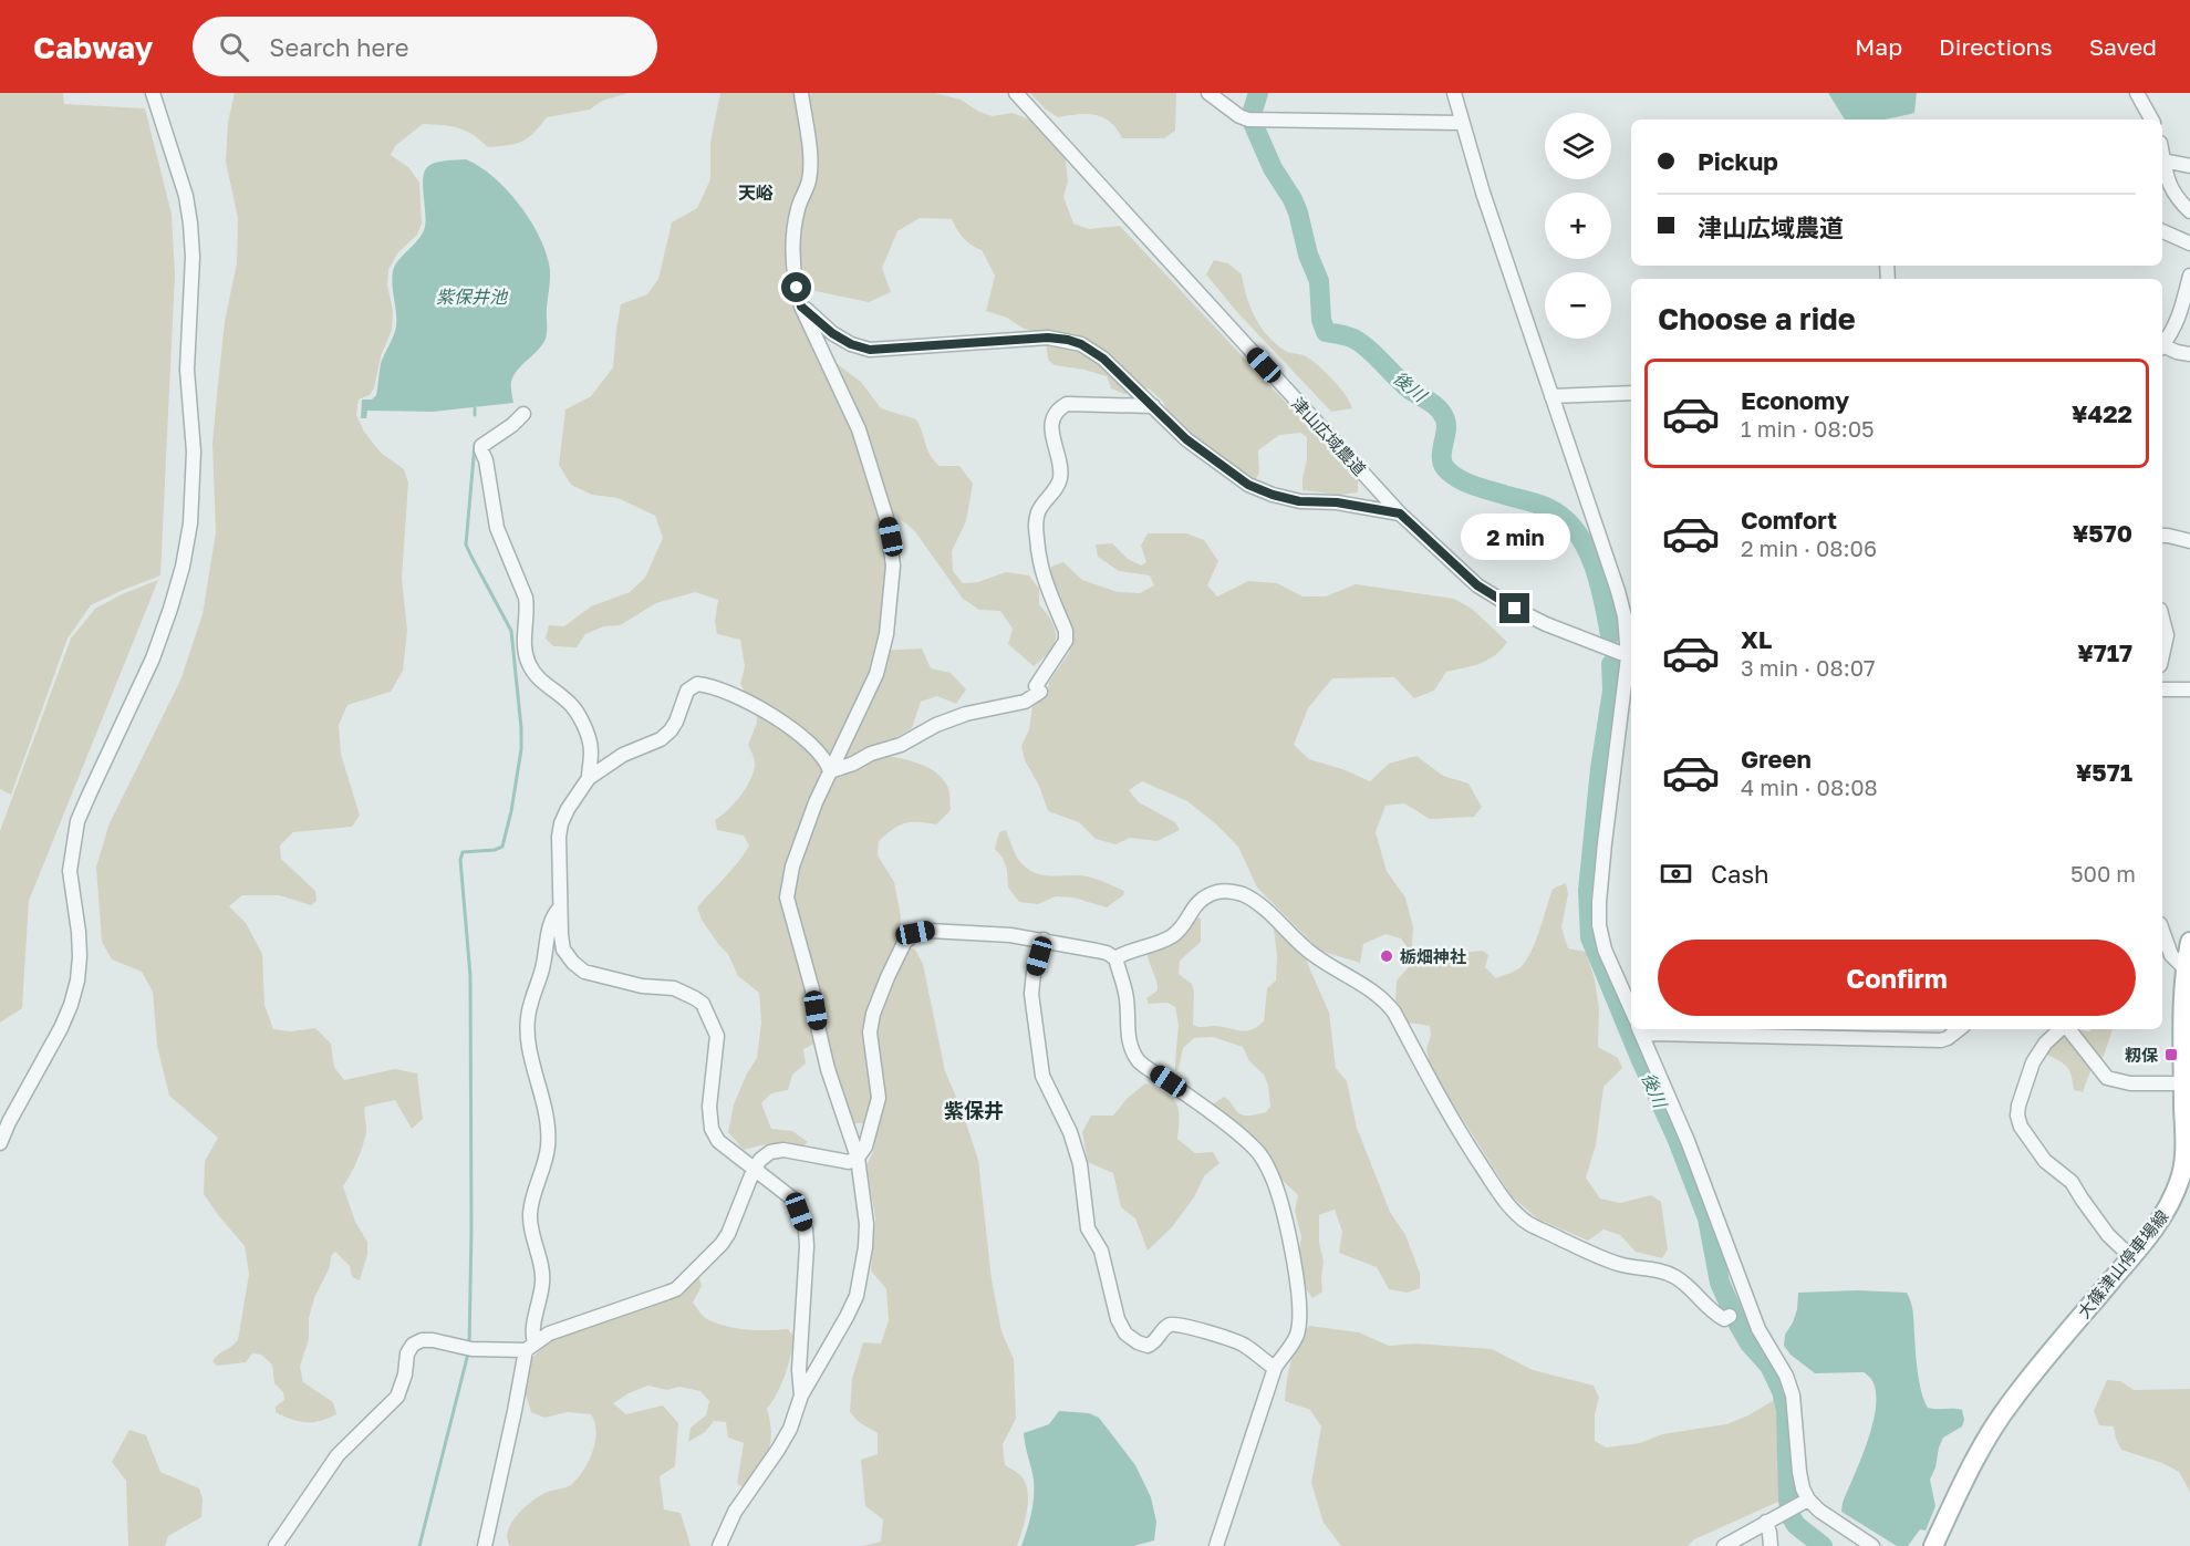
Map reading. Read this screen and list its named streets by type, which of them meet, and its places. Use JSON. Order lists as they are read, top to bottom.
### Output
{
  "streets": {
    "main road": ["大篠津山停車場線"],
    "street": ["津山広域農道"]
  },
  "districts": ["天峪", "紫保井"],
  "water": ["紫保井池", "後川"],
  "places": {
    "other": ["栃畑神社"],
    "transit": ["籾保"]
  },
  "page": {
    "header": "Cabway",
    "search": "Search here",
    "nav": ["Map", "Directions", "Saved"],
    "map_buttons": ["+", "−"],
    "banner": ["Pickup", "津山広域農道"],
    "heading": "Choose a ride",
    "list": [
      {
        "name": "Economy",
        "note": "1 min · 08:05",
        "value": "¥422"
      },
      {
        "name": "Comfort",
        "note": "2 min · 08:06",
        "value": "¥570"
      },
      {
        "name": "XL",
        "note": "3 min · 08:07",
        "value": "¥717"
      },
      {
        "name": "Green",
        "note": "4 min · 08:08",
        "value": "¥571"
      }
    ],
    "bubble": "2 min",
    "pay": ["Cash", "500 m"],
    "buttons": "Confirm"
  }
}
